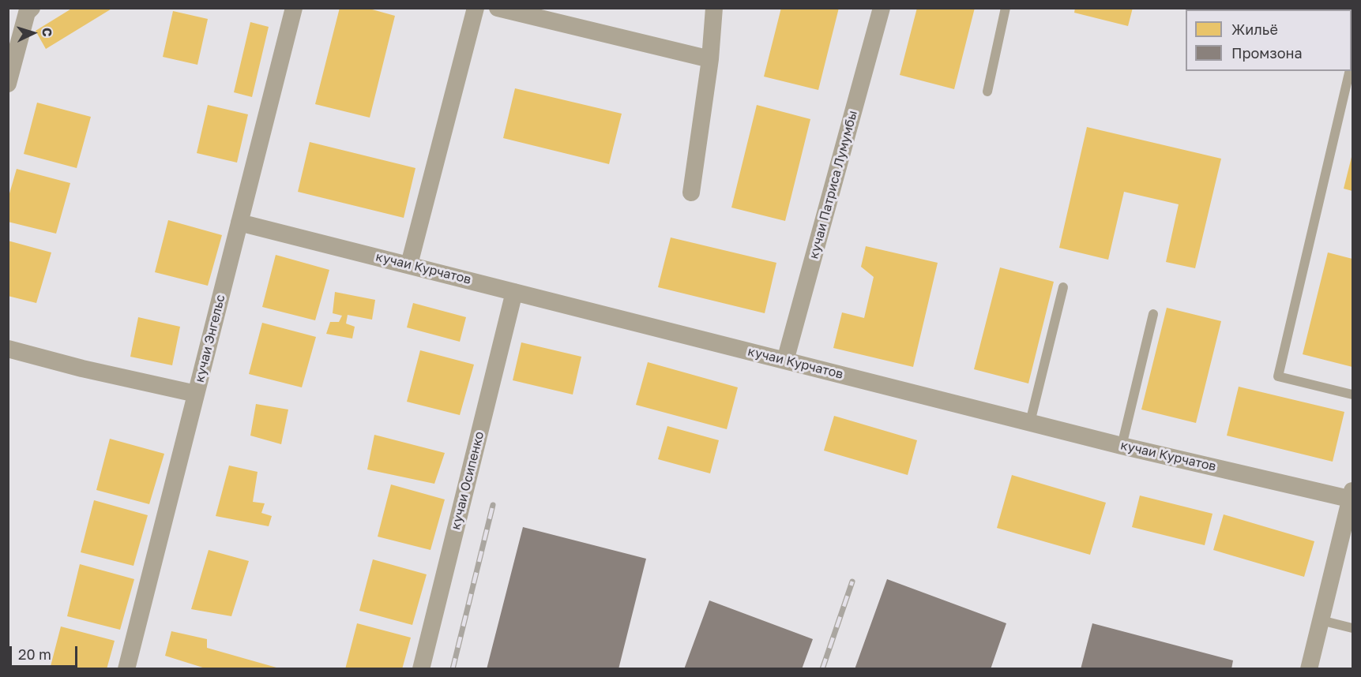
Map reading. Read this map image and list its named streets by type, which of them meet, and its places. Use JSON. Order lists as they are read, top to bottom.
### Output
{
  "streets": {
    "street": [
      "кучаи Патриса Лумумбы",
      "кучаи Курчатов",
      "кучаи Энгельс",
      "кучаи Осипенко"
    ]
  },
  "crossings": [
    ["кучаи Патриса Лумумбы", "кучаи Курчатов"],
    ["кучаи Курчатов", "кучаи Энгельс"],
    ["кучаи Курчатов", "кучаи Осипенко"]
  ],
  "legend": ["Жильё", "Промзона"],
  "scale_bar": "20 m",
  "north": "right"
}
